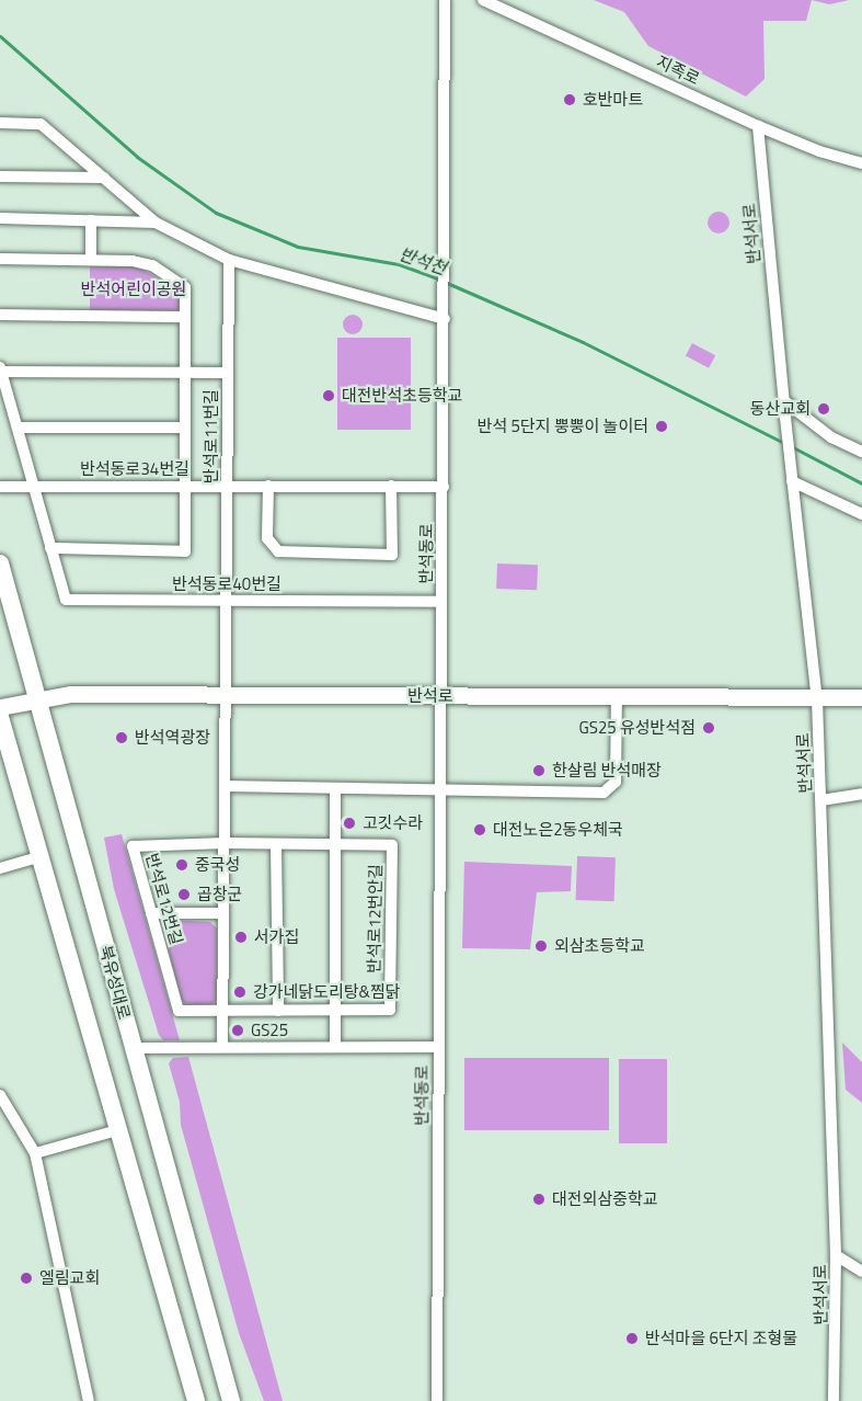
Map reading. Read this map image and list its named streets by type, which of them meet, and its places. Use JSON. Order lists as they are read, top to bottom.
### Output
{
  "streets": {
    "main road": ["북유성대로"],
    "street": [
      "지족로",
      "반석서로",
      "반석로11번길",
      "반석동로34번길",
      "반석동로",
      "반석동로40번길",
      "반석로",
      "반석로12번길",
      "반석로12번안길"
    ]
  },
  "crossings": [
    ["지족로", "반석서로"],
    ["반석서로", "반석로"],
    ["반석로11번길", "반석동로34번길"],
    ["반석로11번길", "반석동로40번길"],
    ["반석로11번길", "반석로"],
    ["반석동로34번길", "반석동로"],
    ["반석동로34번길", "반석동로40번길"],
    ["반석동로", "반석동로40번길"],
    ["반석동로", "반석로"],
    ["반석로", "북유성대로"],
    ["반석로12번길", "반석로12번안길"]
  ],
  "water": ["반석천"],
  "parks": ["반석어린이공원"],
  "places": [
    "호반마트",
    "대전반석초등학교",
    "동산교회",
    "반석 5단지 뿡뿡이 놀이터",
    "GS25 유성반석점",
    "반석역광장",
    "한살림 반석매장",
    "고깃수라",
    "대전노은2동우체국",
    "중국성",
    "곱창군",
    "서가집",
    "외삼초등학교",
    "강가네닭도리탕&찜닭",
    "GS25",
    "대전외삼중학교",
    "엘림교회",
    "반석마을 6단지 조형물"
  ]
}
